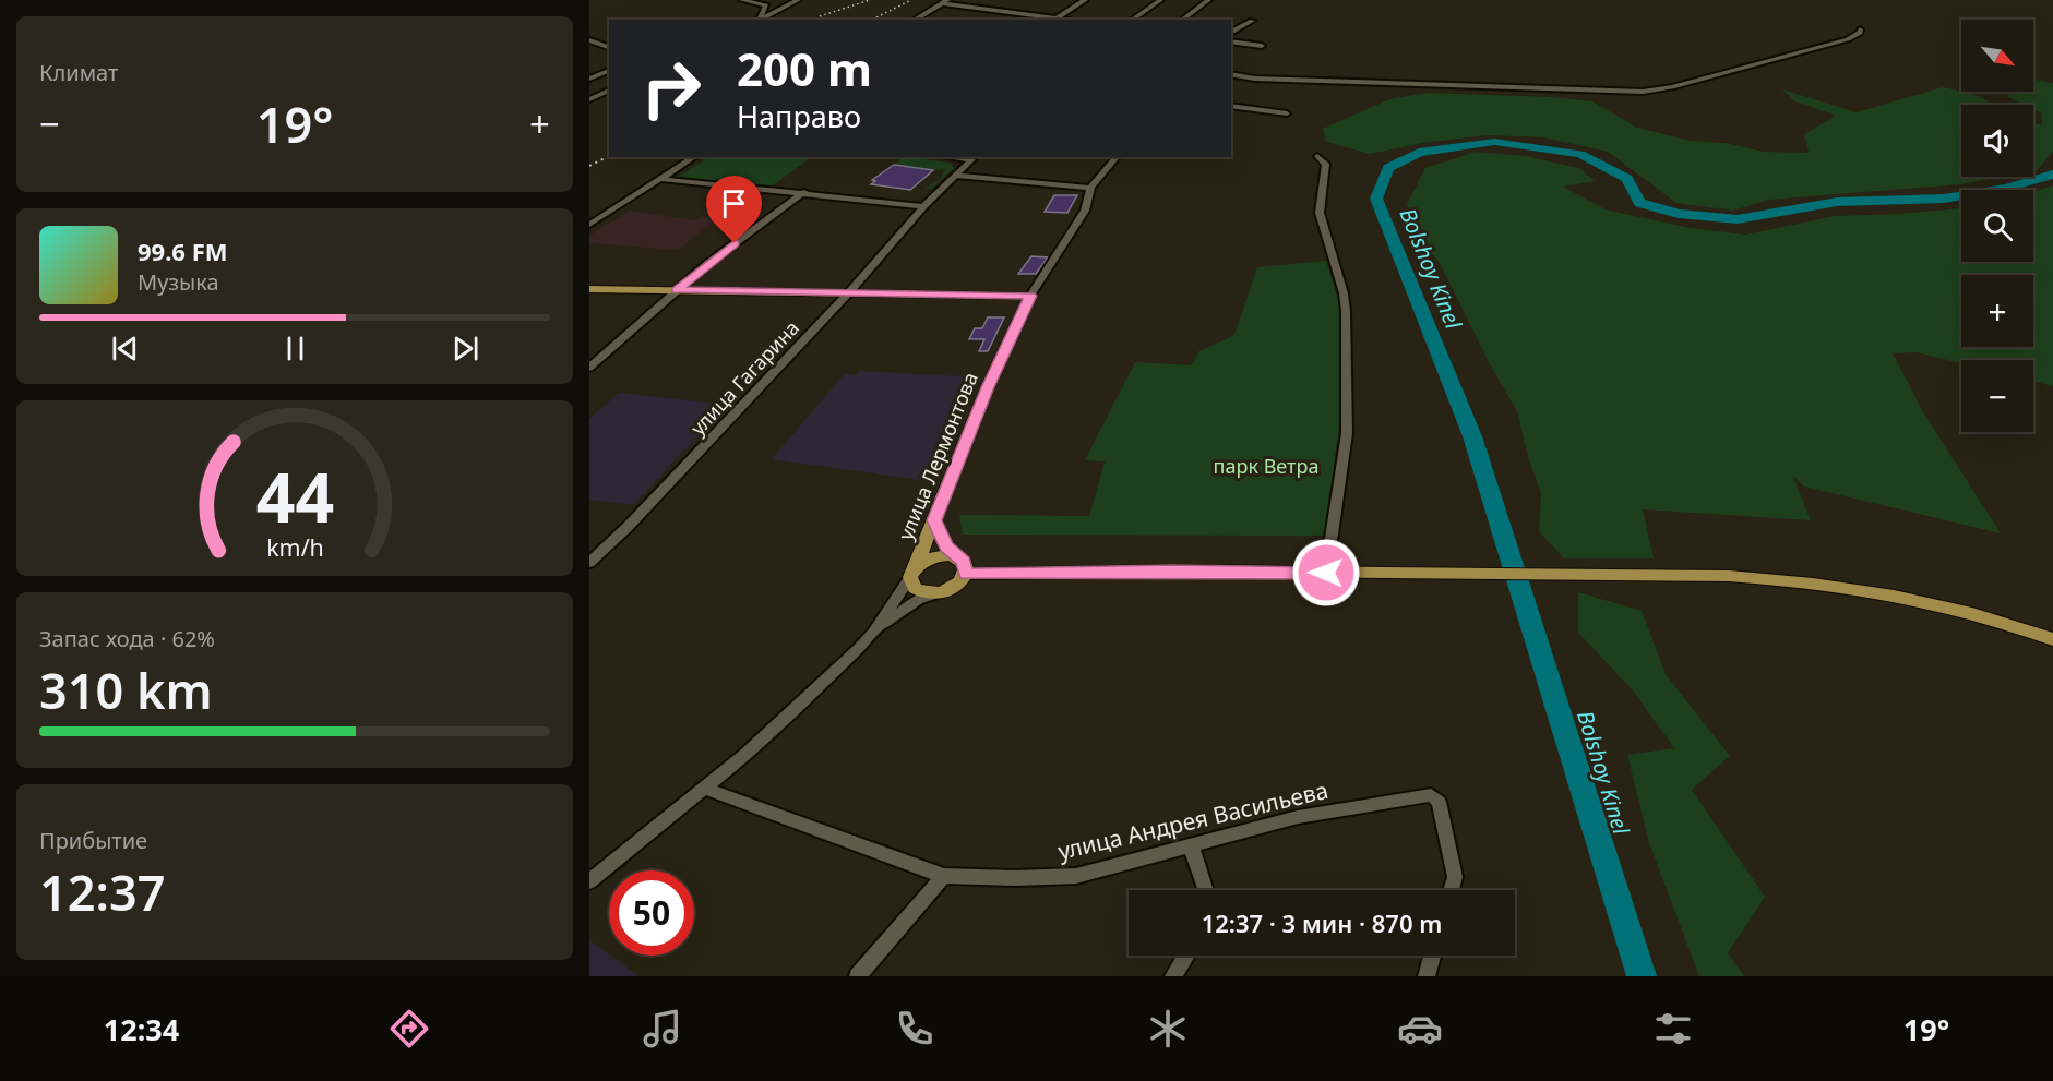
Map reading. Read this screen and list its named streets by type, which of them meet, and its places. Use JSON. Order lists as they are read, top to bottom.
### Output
{
  "streets": {
    "main road": ["улица Лермонтова"],
    "street": ["улица Гагарина", "улица Андрея Васильева"]
  },
  "crossings": [
    ["улица Лермонтова", "улица Андрея Васильева"]
  ],
  "water": ["Bolshoy Kinel"],
  "parks": ["парк Ветра"],
  "north": "bottom right",
  "page": {
    "tile": [
      "Климат",
      ["Запас хода · 62%", "310 km"],
      ["Прибытие", "12:37"]
    ],
    "map_buttons": ["+", "−"],
    "turn": ["200 m", "Направо"],
    "heat": ["−", "19°", "+"],
    "song": ["99.6 FM", "Музыка"],
    "limit": "50",
    "trip": "12:37 · 3 мин · 870 m",
    "tabs": ["12:34", "19°"],
    "gauge": ["44", "km/h"]
  }
}
